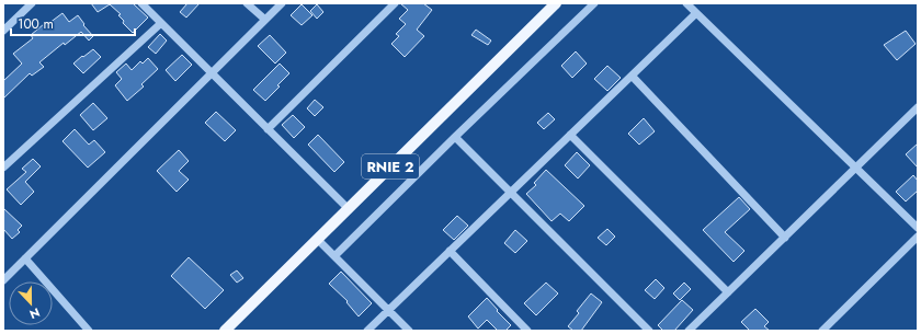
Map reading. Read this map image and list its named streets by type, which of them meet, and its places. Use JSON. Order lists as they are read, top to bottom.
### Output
{
  "streets": {
    "main road": ["RNIE 2"]
  },
  "scale_bar": "100 m",
  "north": "bottom"
}
